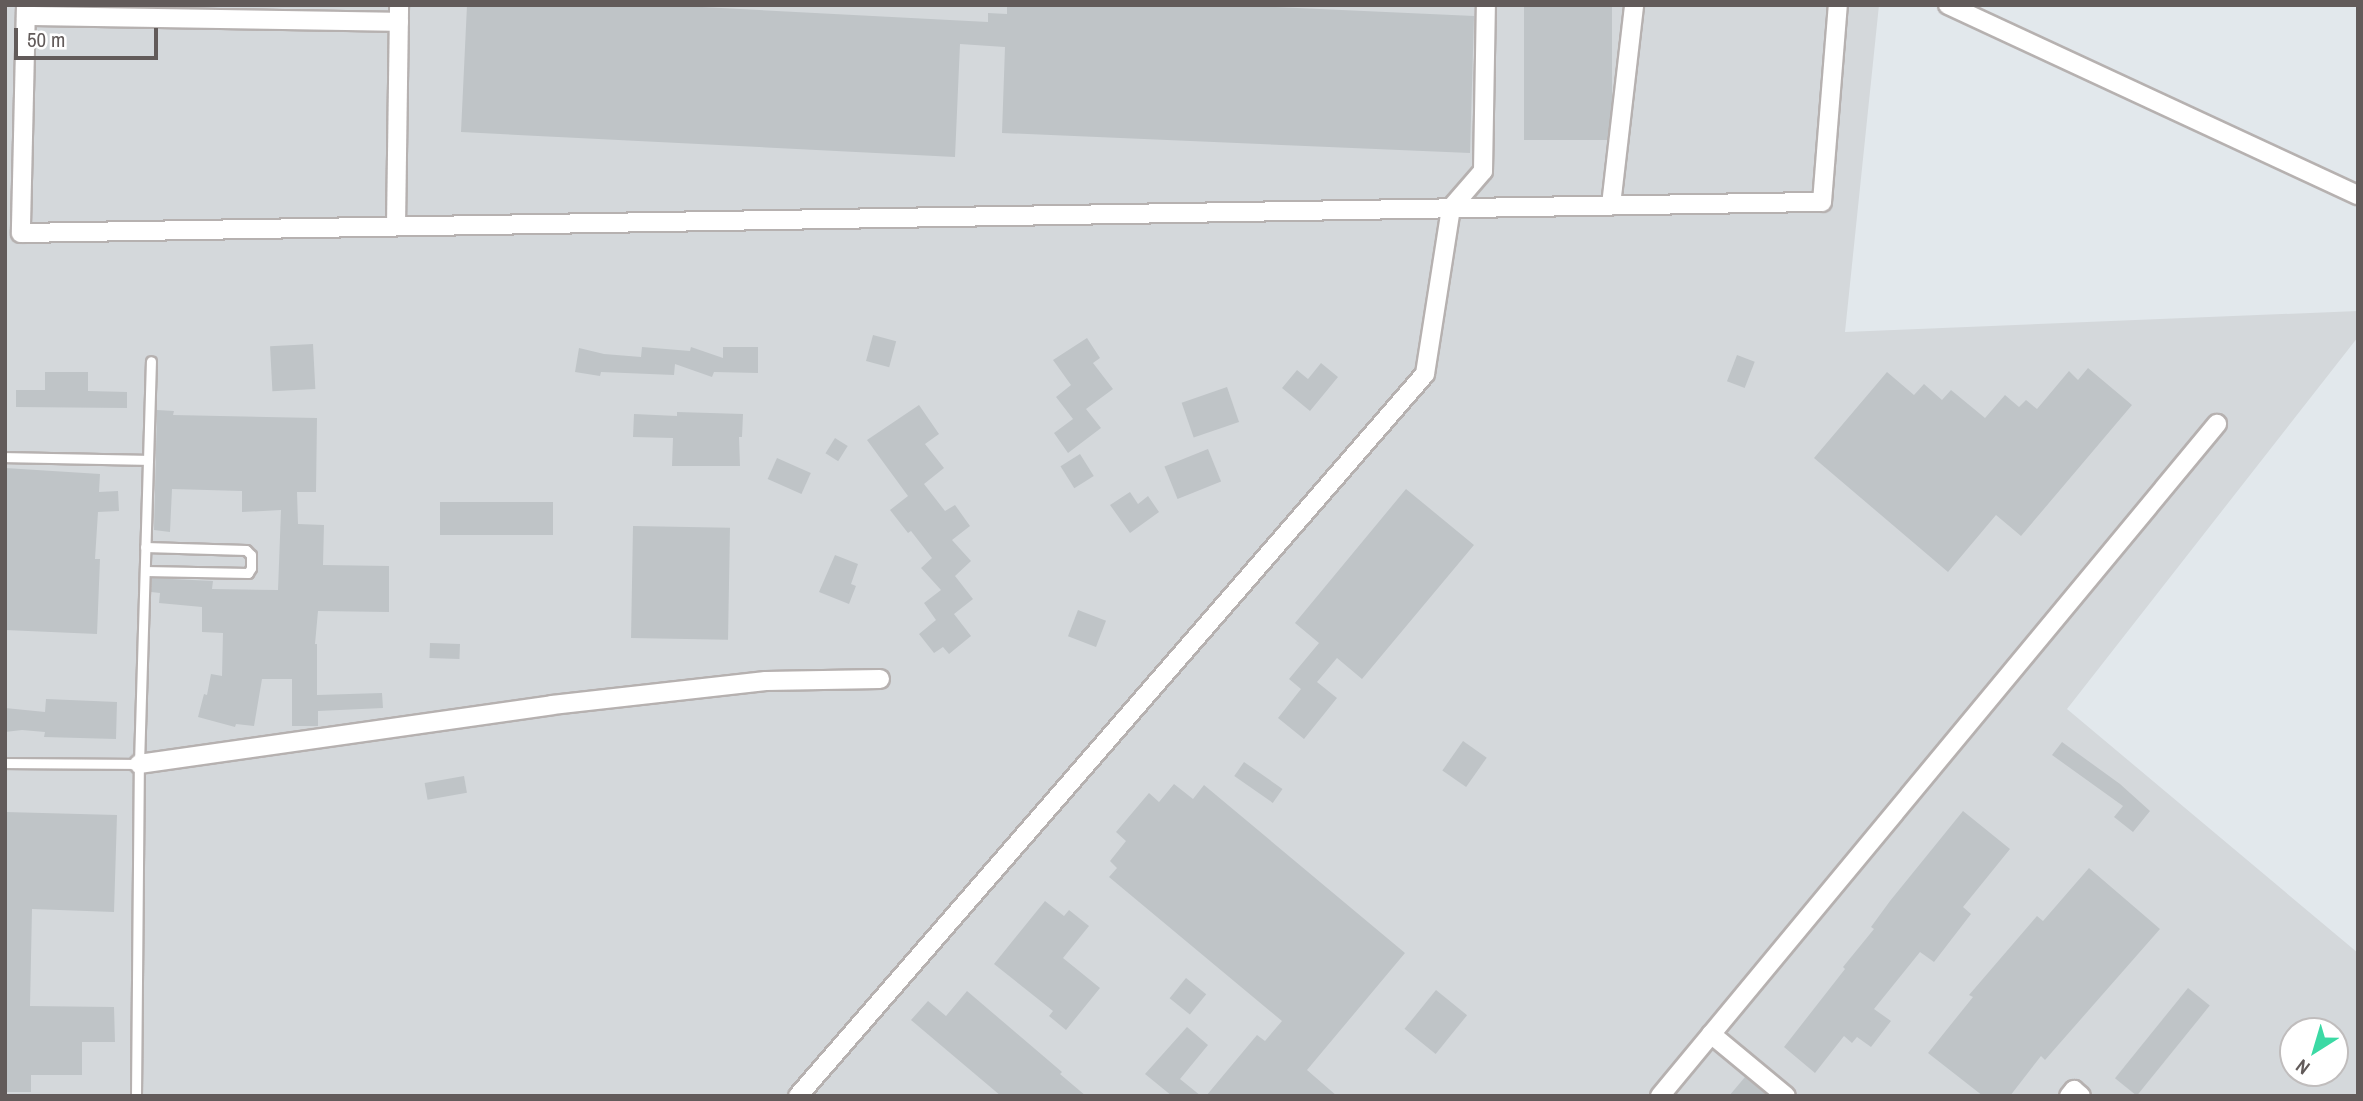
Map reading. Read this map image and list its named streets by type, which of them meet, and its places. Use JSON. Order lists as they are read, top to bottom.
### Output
{
  "scale_bar": "50 m",
  "north": "bottom left"
}
